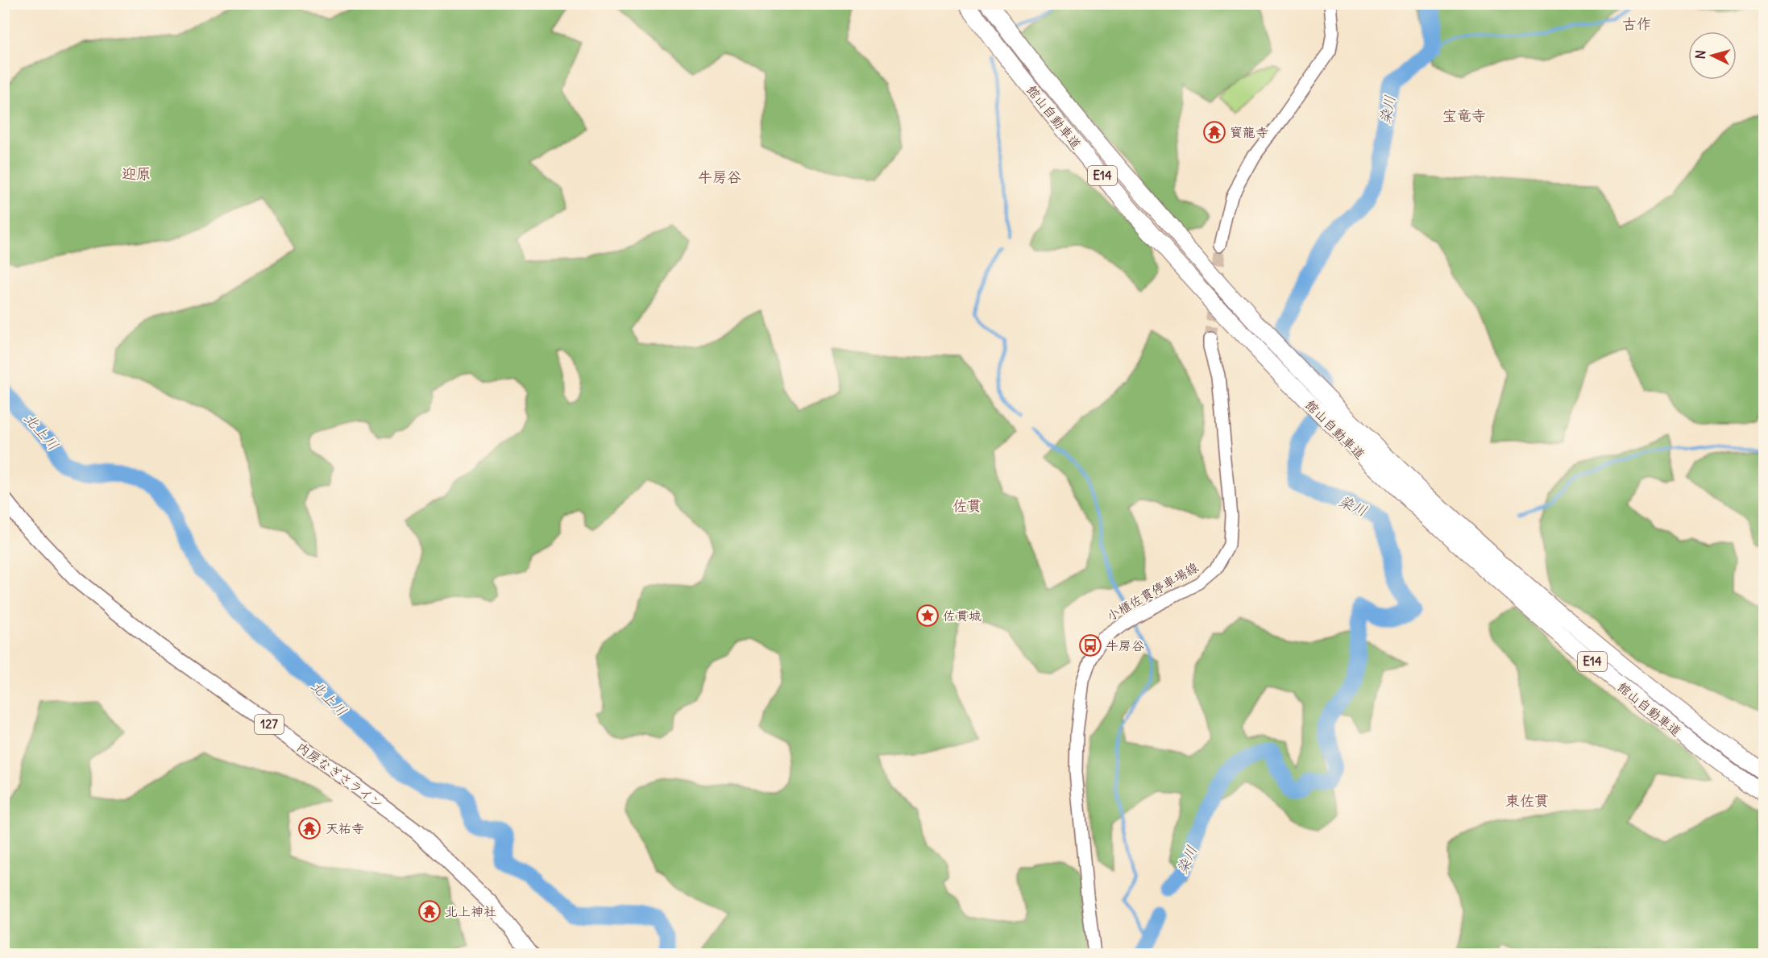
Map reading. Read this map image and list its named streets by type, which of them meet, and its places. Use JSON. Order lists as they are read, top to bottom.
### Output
{
  "streets": {
    "highway": [
      "館山自動車道",
      "E14",
      "127",
      "内房なぎさライン"
    ],
    "main road": ["小櫃佐貫停車場線"]
  },
  "districts": [
    "古作",
    "宝竜寺",
    "迎原",
    "牛房谷",
    "佐貫",
    "東佐貫"
  ],
  "water": ["染川", "北上川"],
  "places": {
    "temple": ["寳龍寺", "天祐寺", "北上神社"],
    "place": ["佐貫城"],
    "bus stop": ["牛房谷"]
  },
  "north": "left"
}
